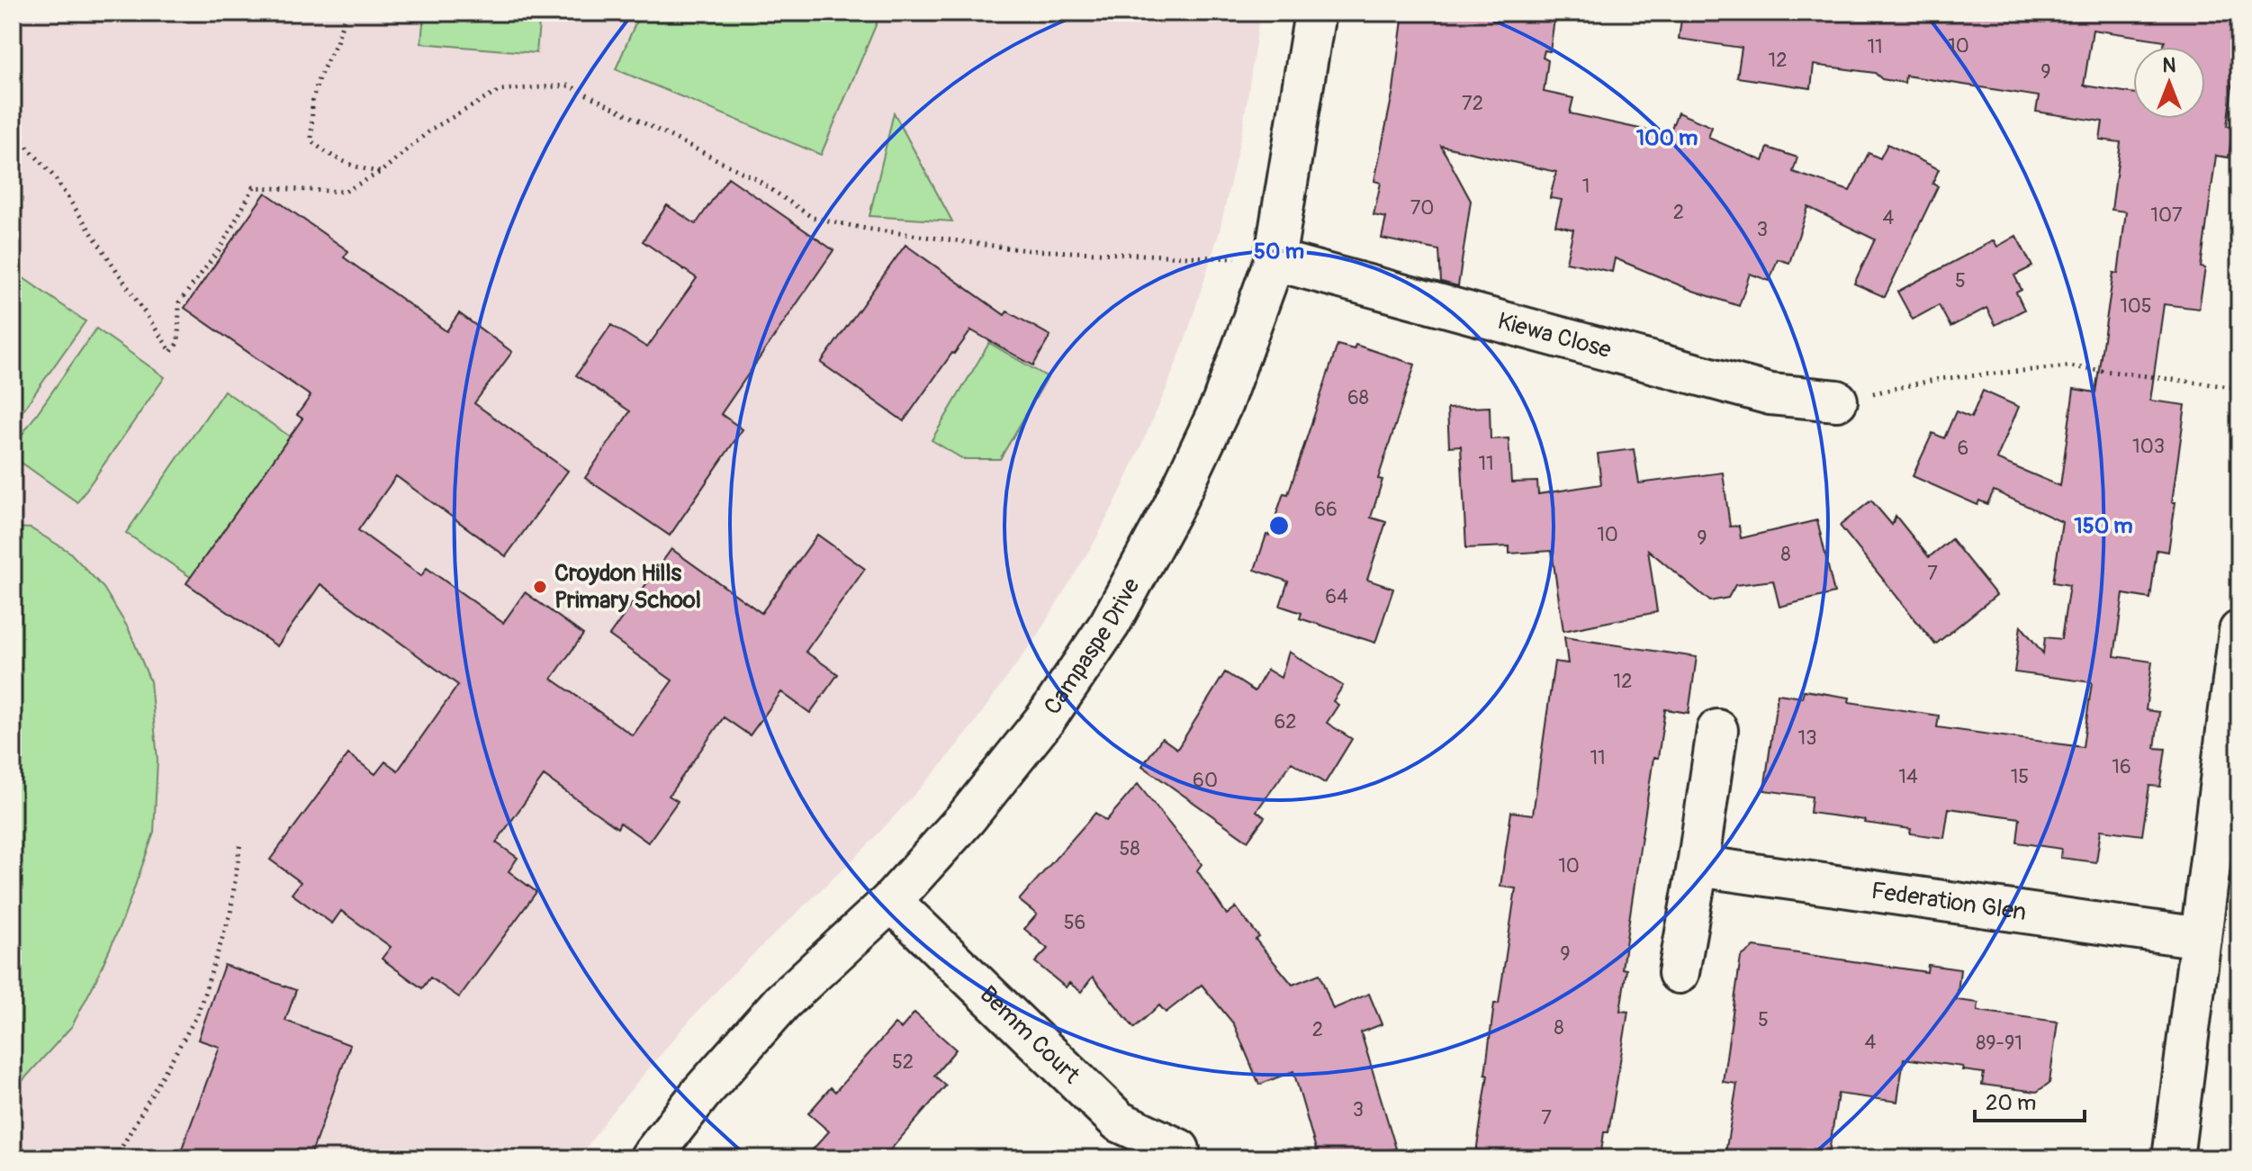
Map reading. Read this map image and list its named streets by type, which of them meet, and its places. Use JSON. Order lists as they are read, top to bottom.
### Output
{
  "streets": {
    "street": [
      "Kiewa Close",
      "Campaspe Drive",
      "Federation Glen",
      "Bemm Court"
    ]
  },
  "crossings": [
    ["Kiewa Close", "Campaspe Drive"],
    ["Campaspe Drive", "Bemm Court"]
  ],
  "places": ["Croydon Hills Primary School"],
  "house_numbers": [
    "10",
    "11",
    "12",
    "9",
    "72",
    "1",
    "70",
    "2",
    "107",
    "4",
    "3",
    "5",
    "105",
    "68",
    "103",
    "6",
    "11",
    "66",
    "10",
    "9",
    "8",
    "7",
    "64",
    "12",
    "62",
    "13",
    "11",
    "16",
    "14",
    "15",
    "60",
    "58",
    "10",
    "56",
    "9",
    "5",
    "8",
    "2",
    "4",
    "89-91",
    "52",
    "3",
    "7"
  ],
  "scale_bar": "20 m",
  "north": "top",
  "rings": ["100 m", "50 m", "150 m"]
}
